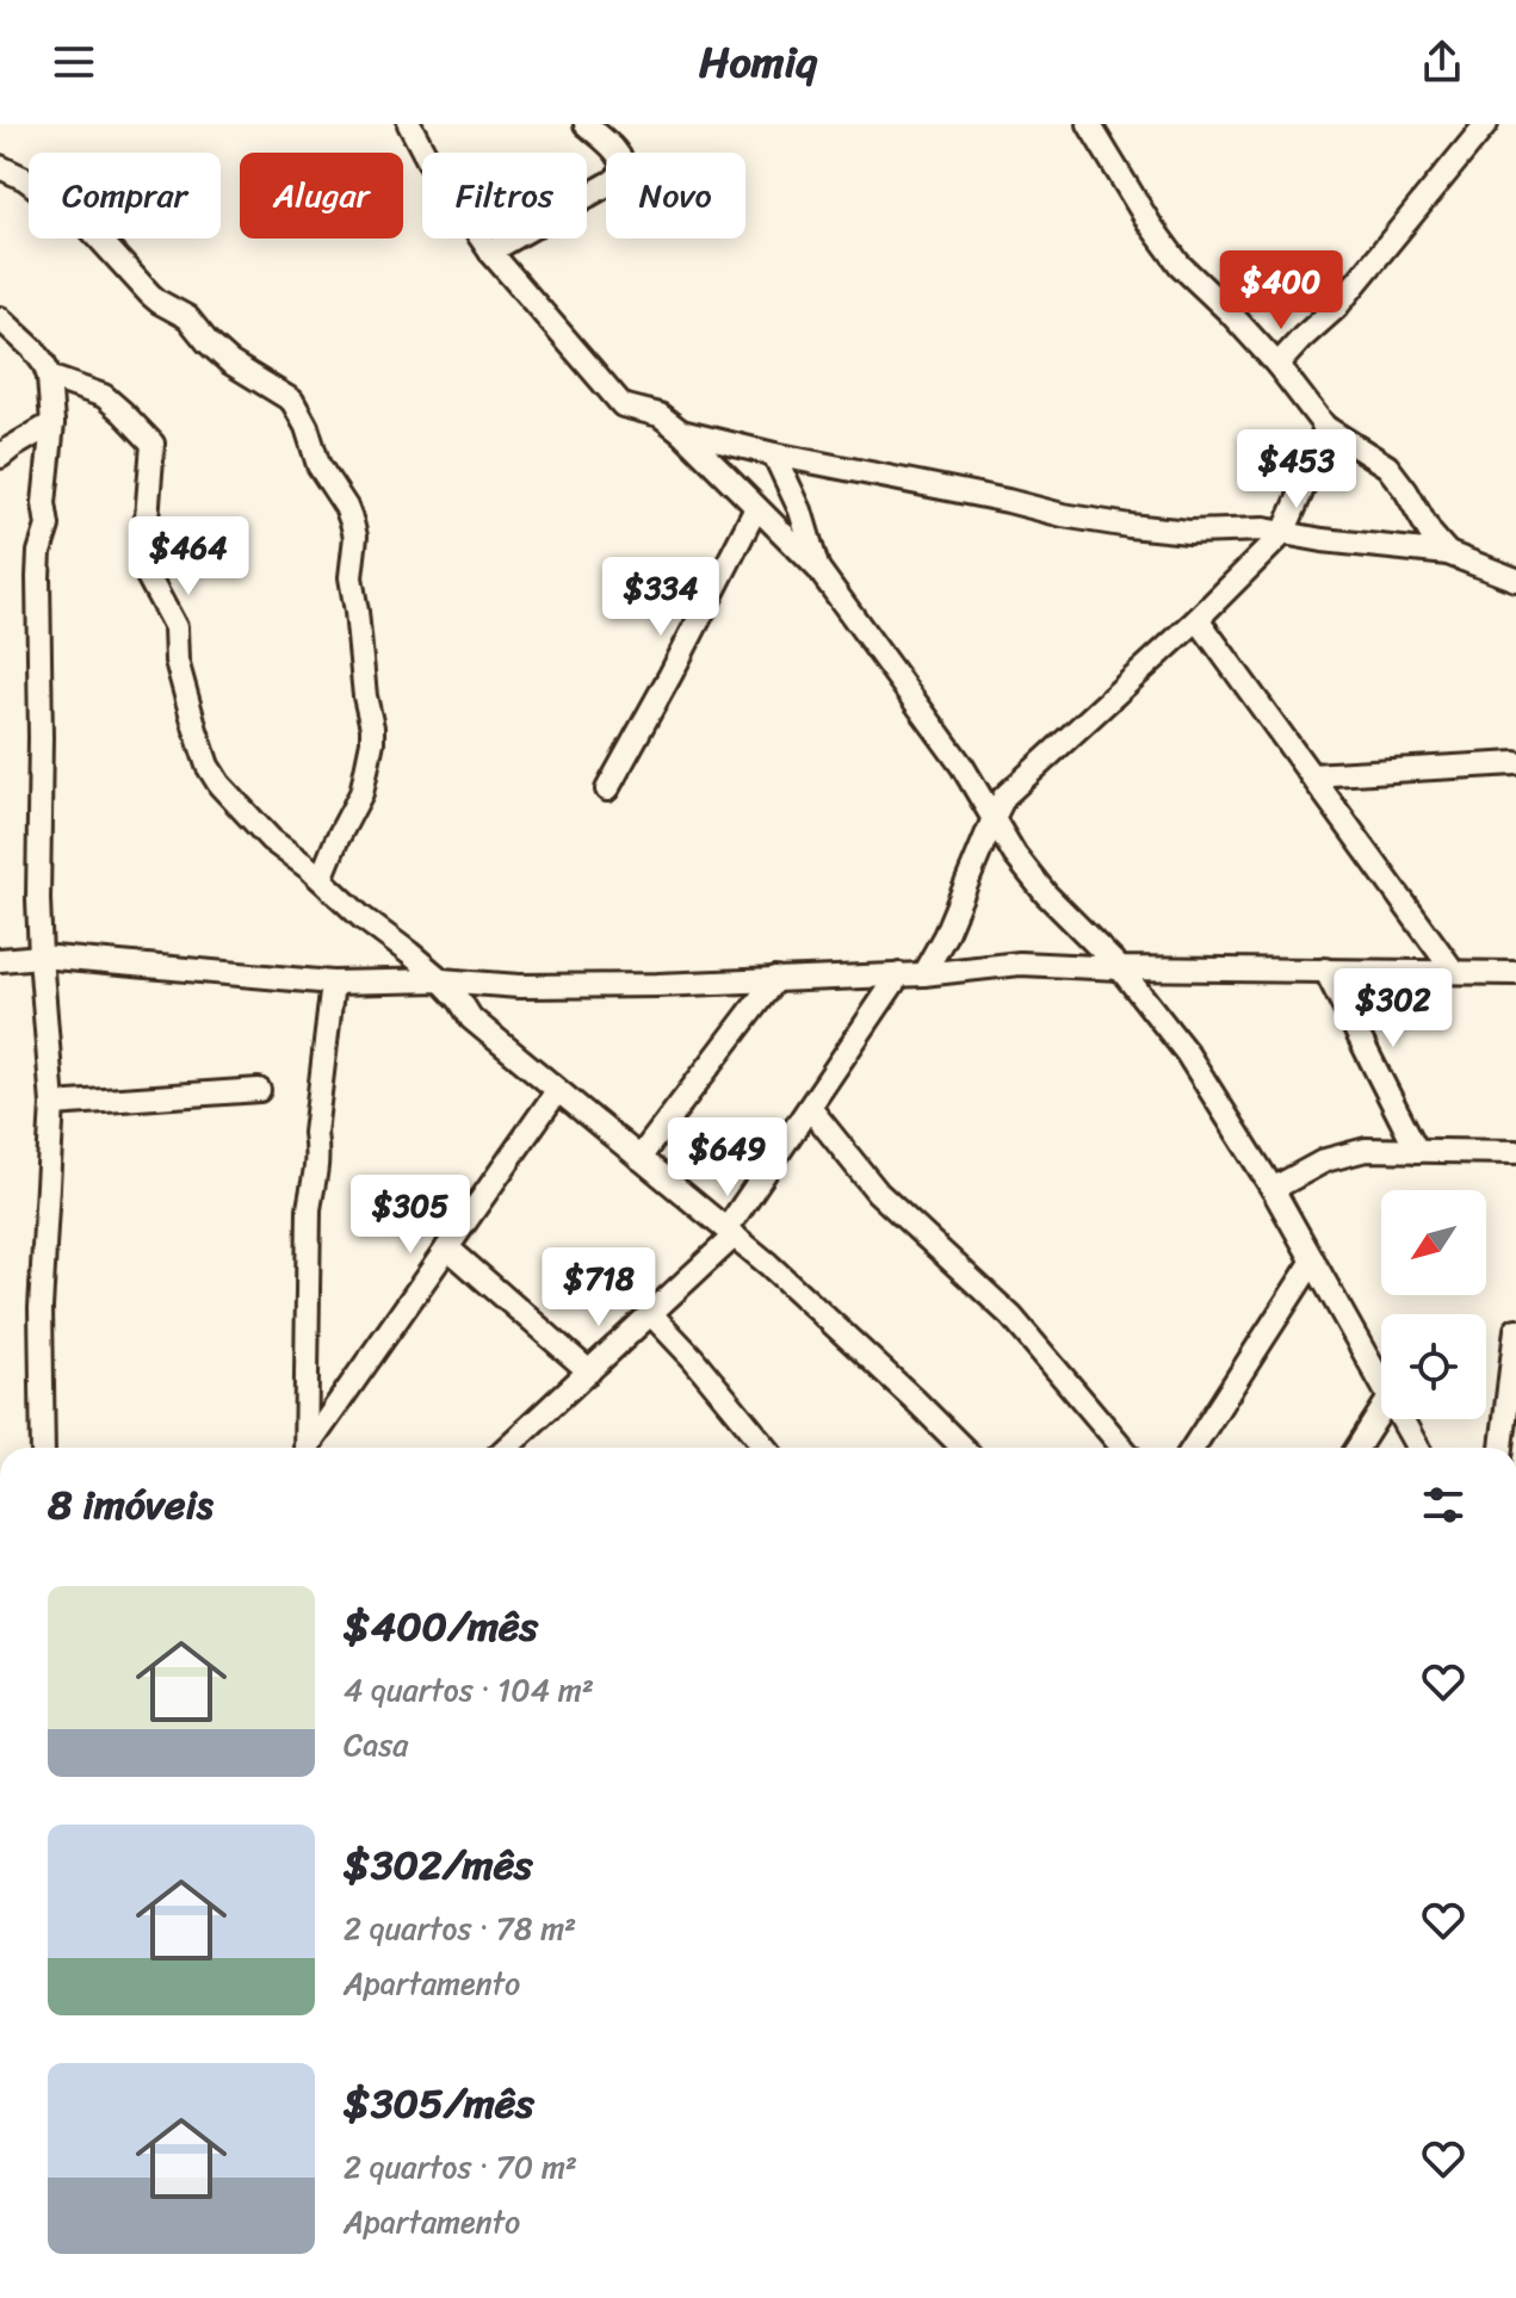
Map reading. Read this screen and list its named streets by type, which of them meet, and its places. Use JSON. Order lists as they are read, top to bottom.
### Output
{
  "north": "bottom left",
  "page": {
    "header": "Homiq",
    "chip": [
      "Comprar",
      "Alugar",
      "Filtros",
      "Novo"
    ],
    "price": [
      "$400",
      "$453",
      "$464",
      "$334",
      "$302",
      "$649",
      "$305",
      "$718"
    ],
    "heading": "8 imóveis",
    "list": [
      {
        "name": "$400/mês",
        "note": "4 quartos · 104 m² · Casa"
      },
      {
        "name": "$302/mês",
        "note": "2 quartos · 78 m² · Apartamento"
      },
      {
        "name": "$305/mês",
        "note": "2 quartos · 70 m² · Apartamento"
      }
    ]
  }
}
